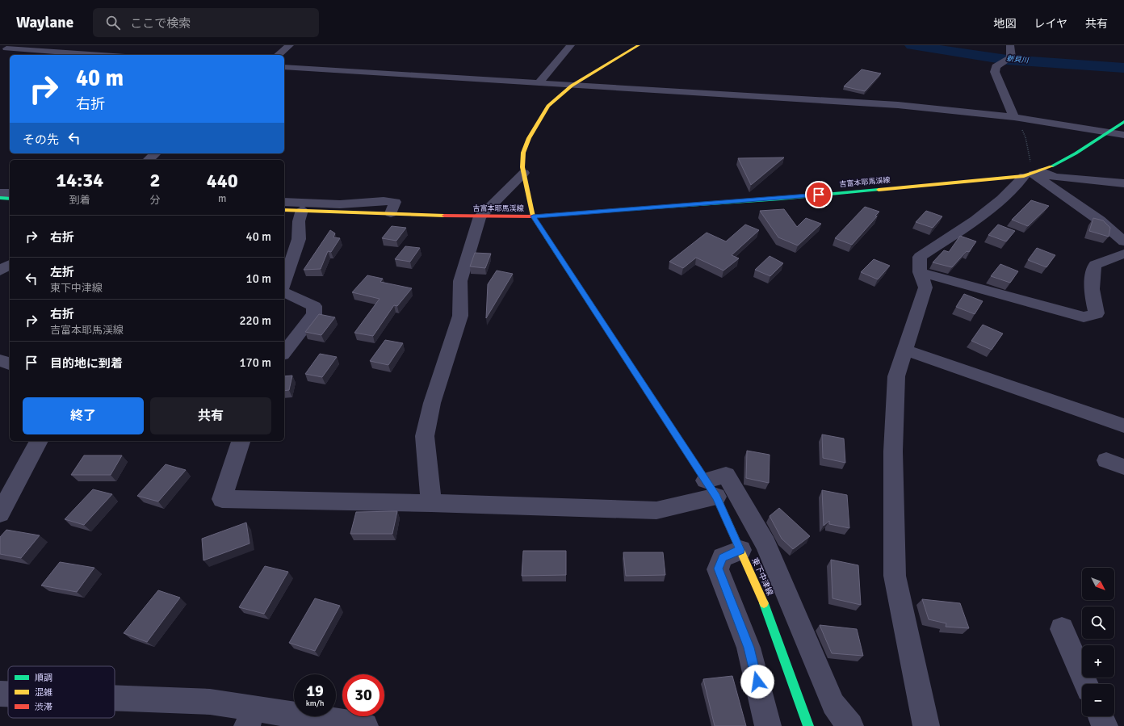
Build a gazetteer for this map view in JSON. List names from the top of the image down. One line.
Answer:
{"streets":{"main road":["吉富本耶馬渓線","東下中津線"]},"crossings":[["吉富本耶馬渓線","東下中津線"]],"water":["新貝川"],"legend":["順調","混雑","渋滞"],"north":"bottom right","page":{"header":"Waylane","search":"ここで検索","nav":["地図","レイヤ","共有"],"turn":["40 m","右折"],"then":"その先","eta":["14:34","到着","2","分","440","m"],"list":[{"name":"右折","value":"40 m"},{"name":"左折","note":"東下中津線","value":"10 m"},{"name":"右折","note":"吉富本耶馬渓線","value":"220 m"},{"name":"目的地に到着","value":"170 m"}],"buttons":["終了","共有"],"map_buttons":["+","−"],"speed":"19 km/h","limit":"30"}}
